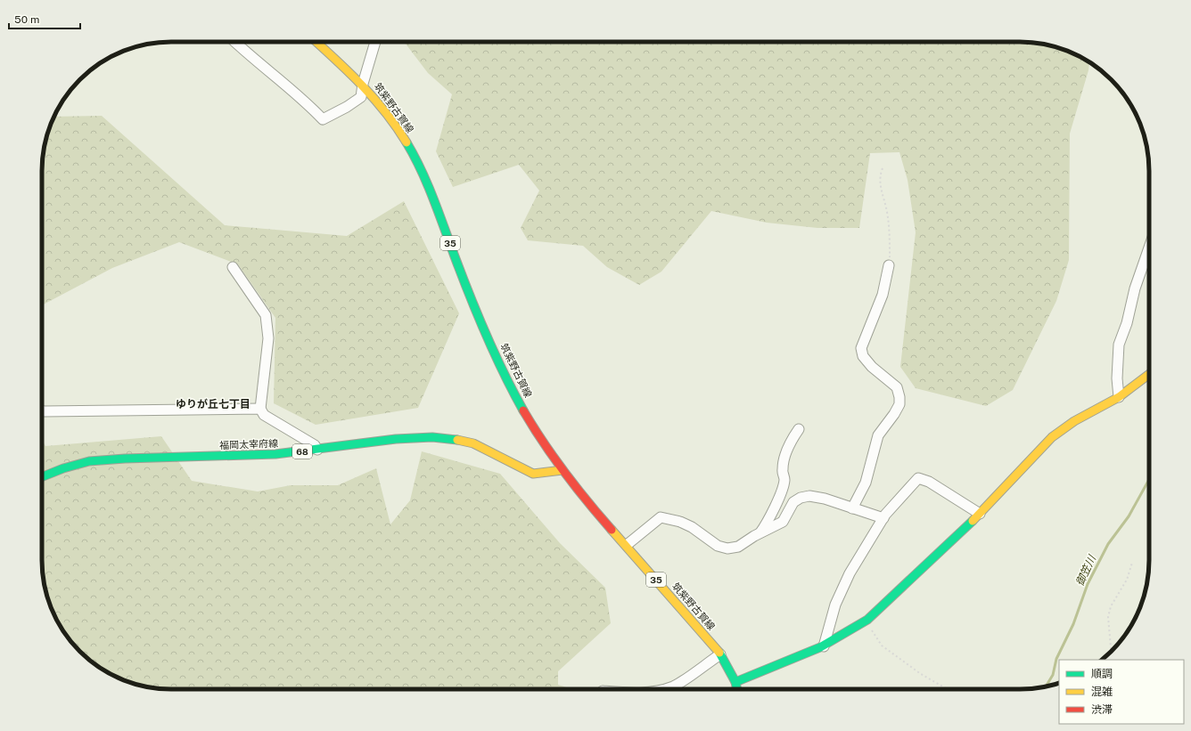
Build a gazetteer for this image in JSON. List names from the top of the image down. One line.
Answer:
{"streets":{"main road":["筑紫野古賀線","35","福岡太宰府線","68"]},"crossings":[["筑紫野古賀線","福岡太宰府線"]],"districts":["ゆりが丘七丁目"],"water":["御笠川"],"legend":["順調","混雑","渋滞"],"scale_bar":"50 m"}
